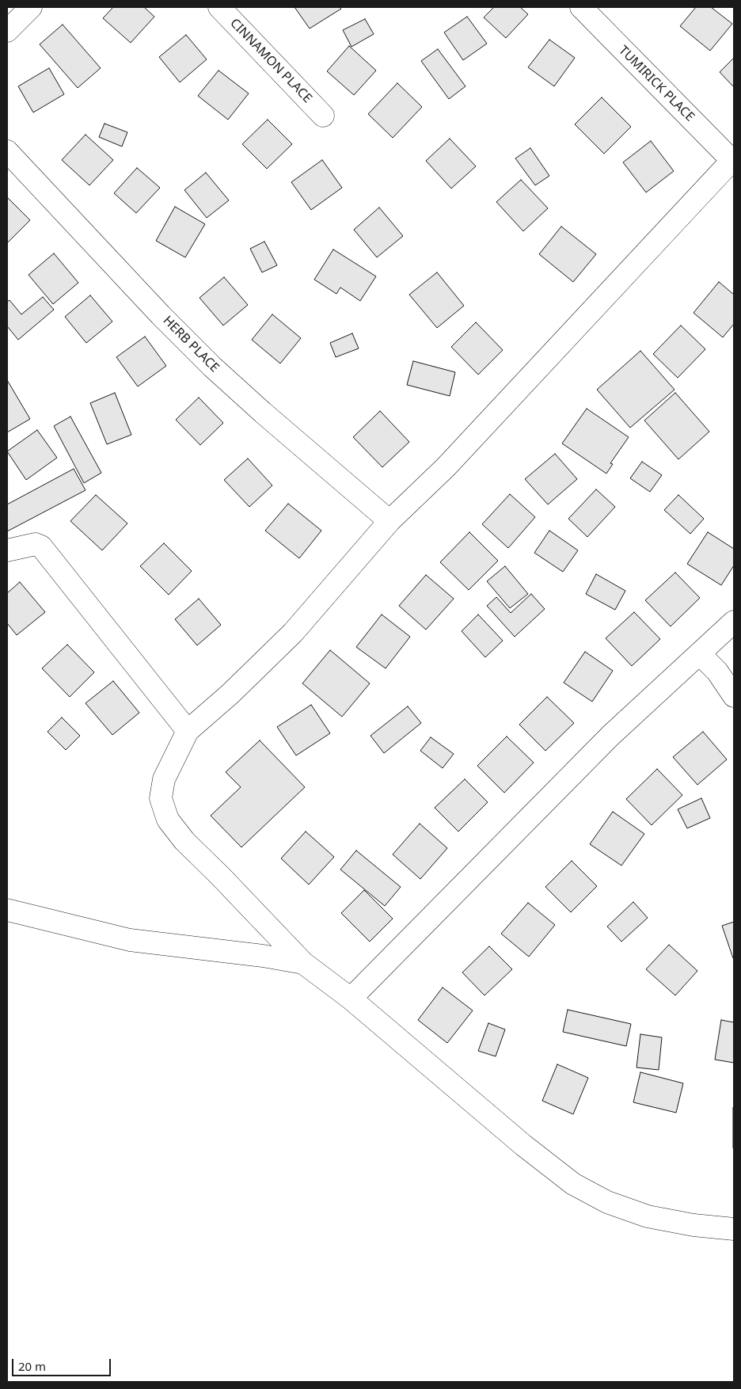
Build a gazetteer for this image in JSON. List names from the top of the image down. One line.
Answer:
{"streets":{"street":["CINNAMON PLACE","TUMIRICK PLACE","HERB PLACE"]},"scale_bar":"20 m"}
